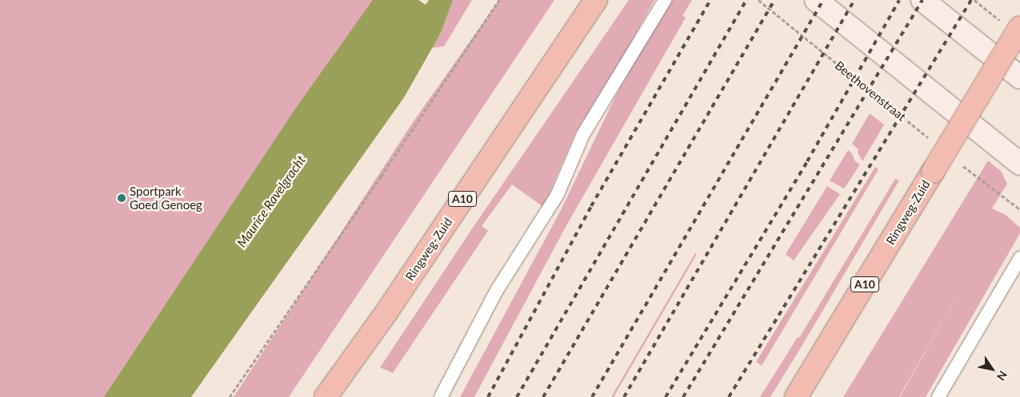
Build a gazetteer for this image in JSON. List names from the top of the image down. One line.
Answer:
{"streets":{"highway":["A10","Ringweg-Zuid"],"path":["Beethovenstraat"]},"water":["Maurice Ravelgracht"],"places":["Sportpark Goed Genoeg"],"north":"bottom right"}
